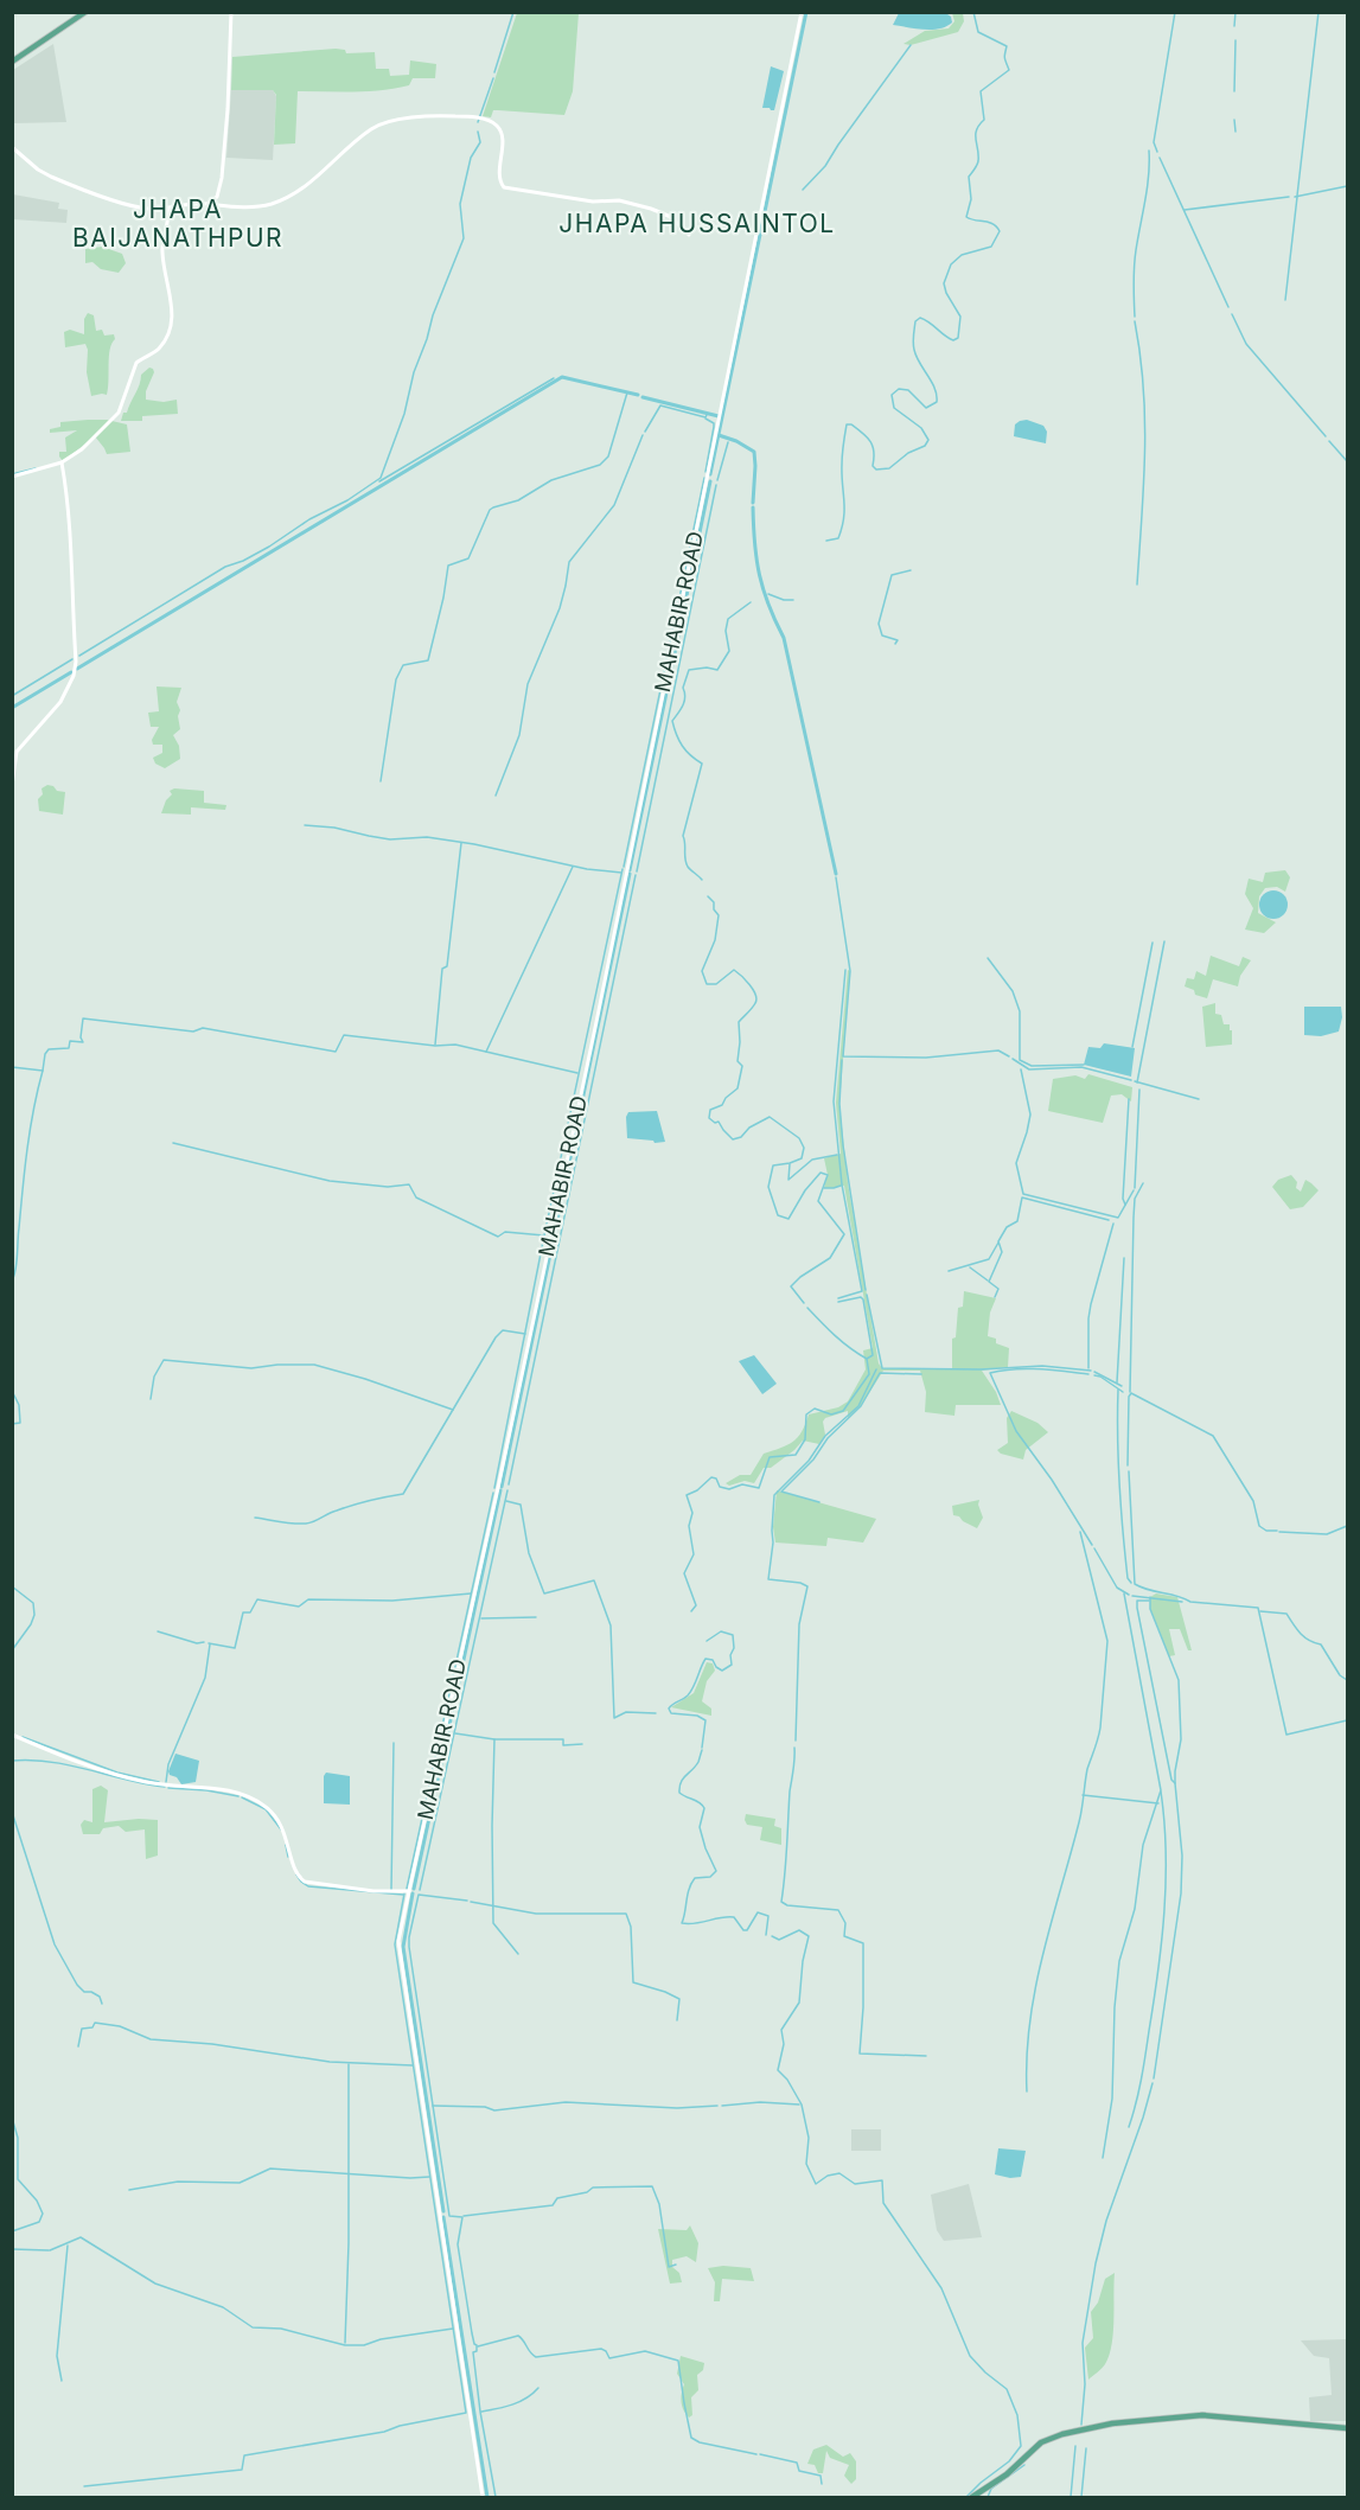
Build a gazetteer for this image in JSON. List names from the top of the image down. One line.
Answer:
{"streets":{"street":["MAHABIR ROAD"]},"districts":["JHAPA BAIJANATHPUR","JHAPA HUSSAINTOL"]}
